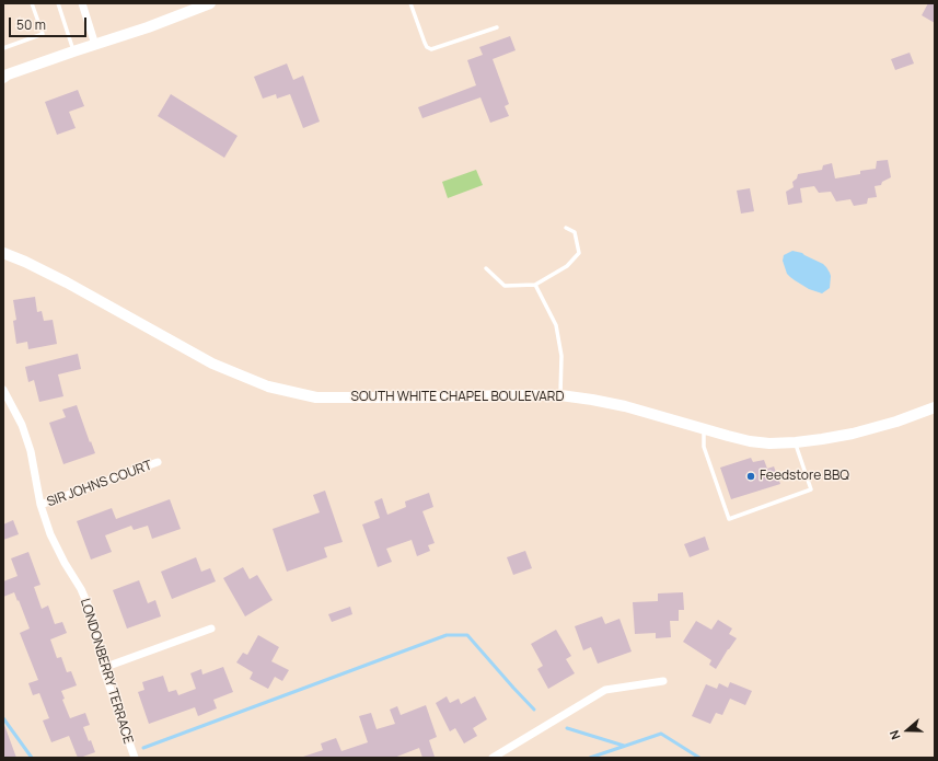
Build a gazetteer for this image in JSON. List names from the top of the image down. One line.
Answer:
{"streets":{"main road":["SOUTH WHITE CHAPEL BOULEVARD"],"street":["SIR JOHNS COURT","LONDONBERRY TERRACE"]},"crossings":[["SIR JOHNS COURT","LONDONBERRY TERRACE"]],"places":["Feedstore BBQ"],"scale_bar":"50 m","north":"left"}
